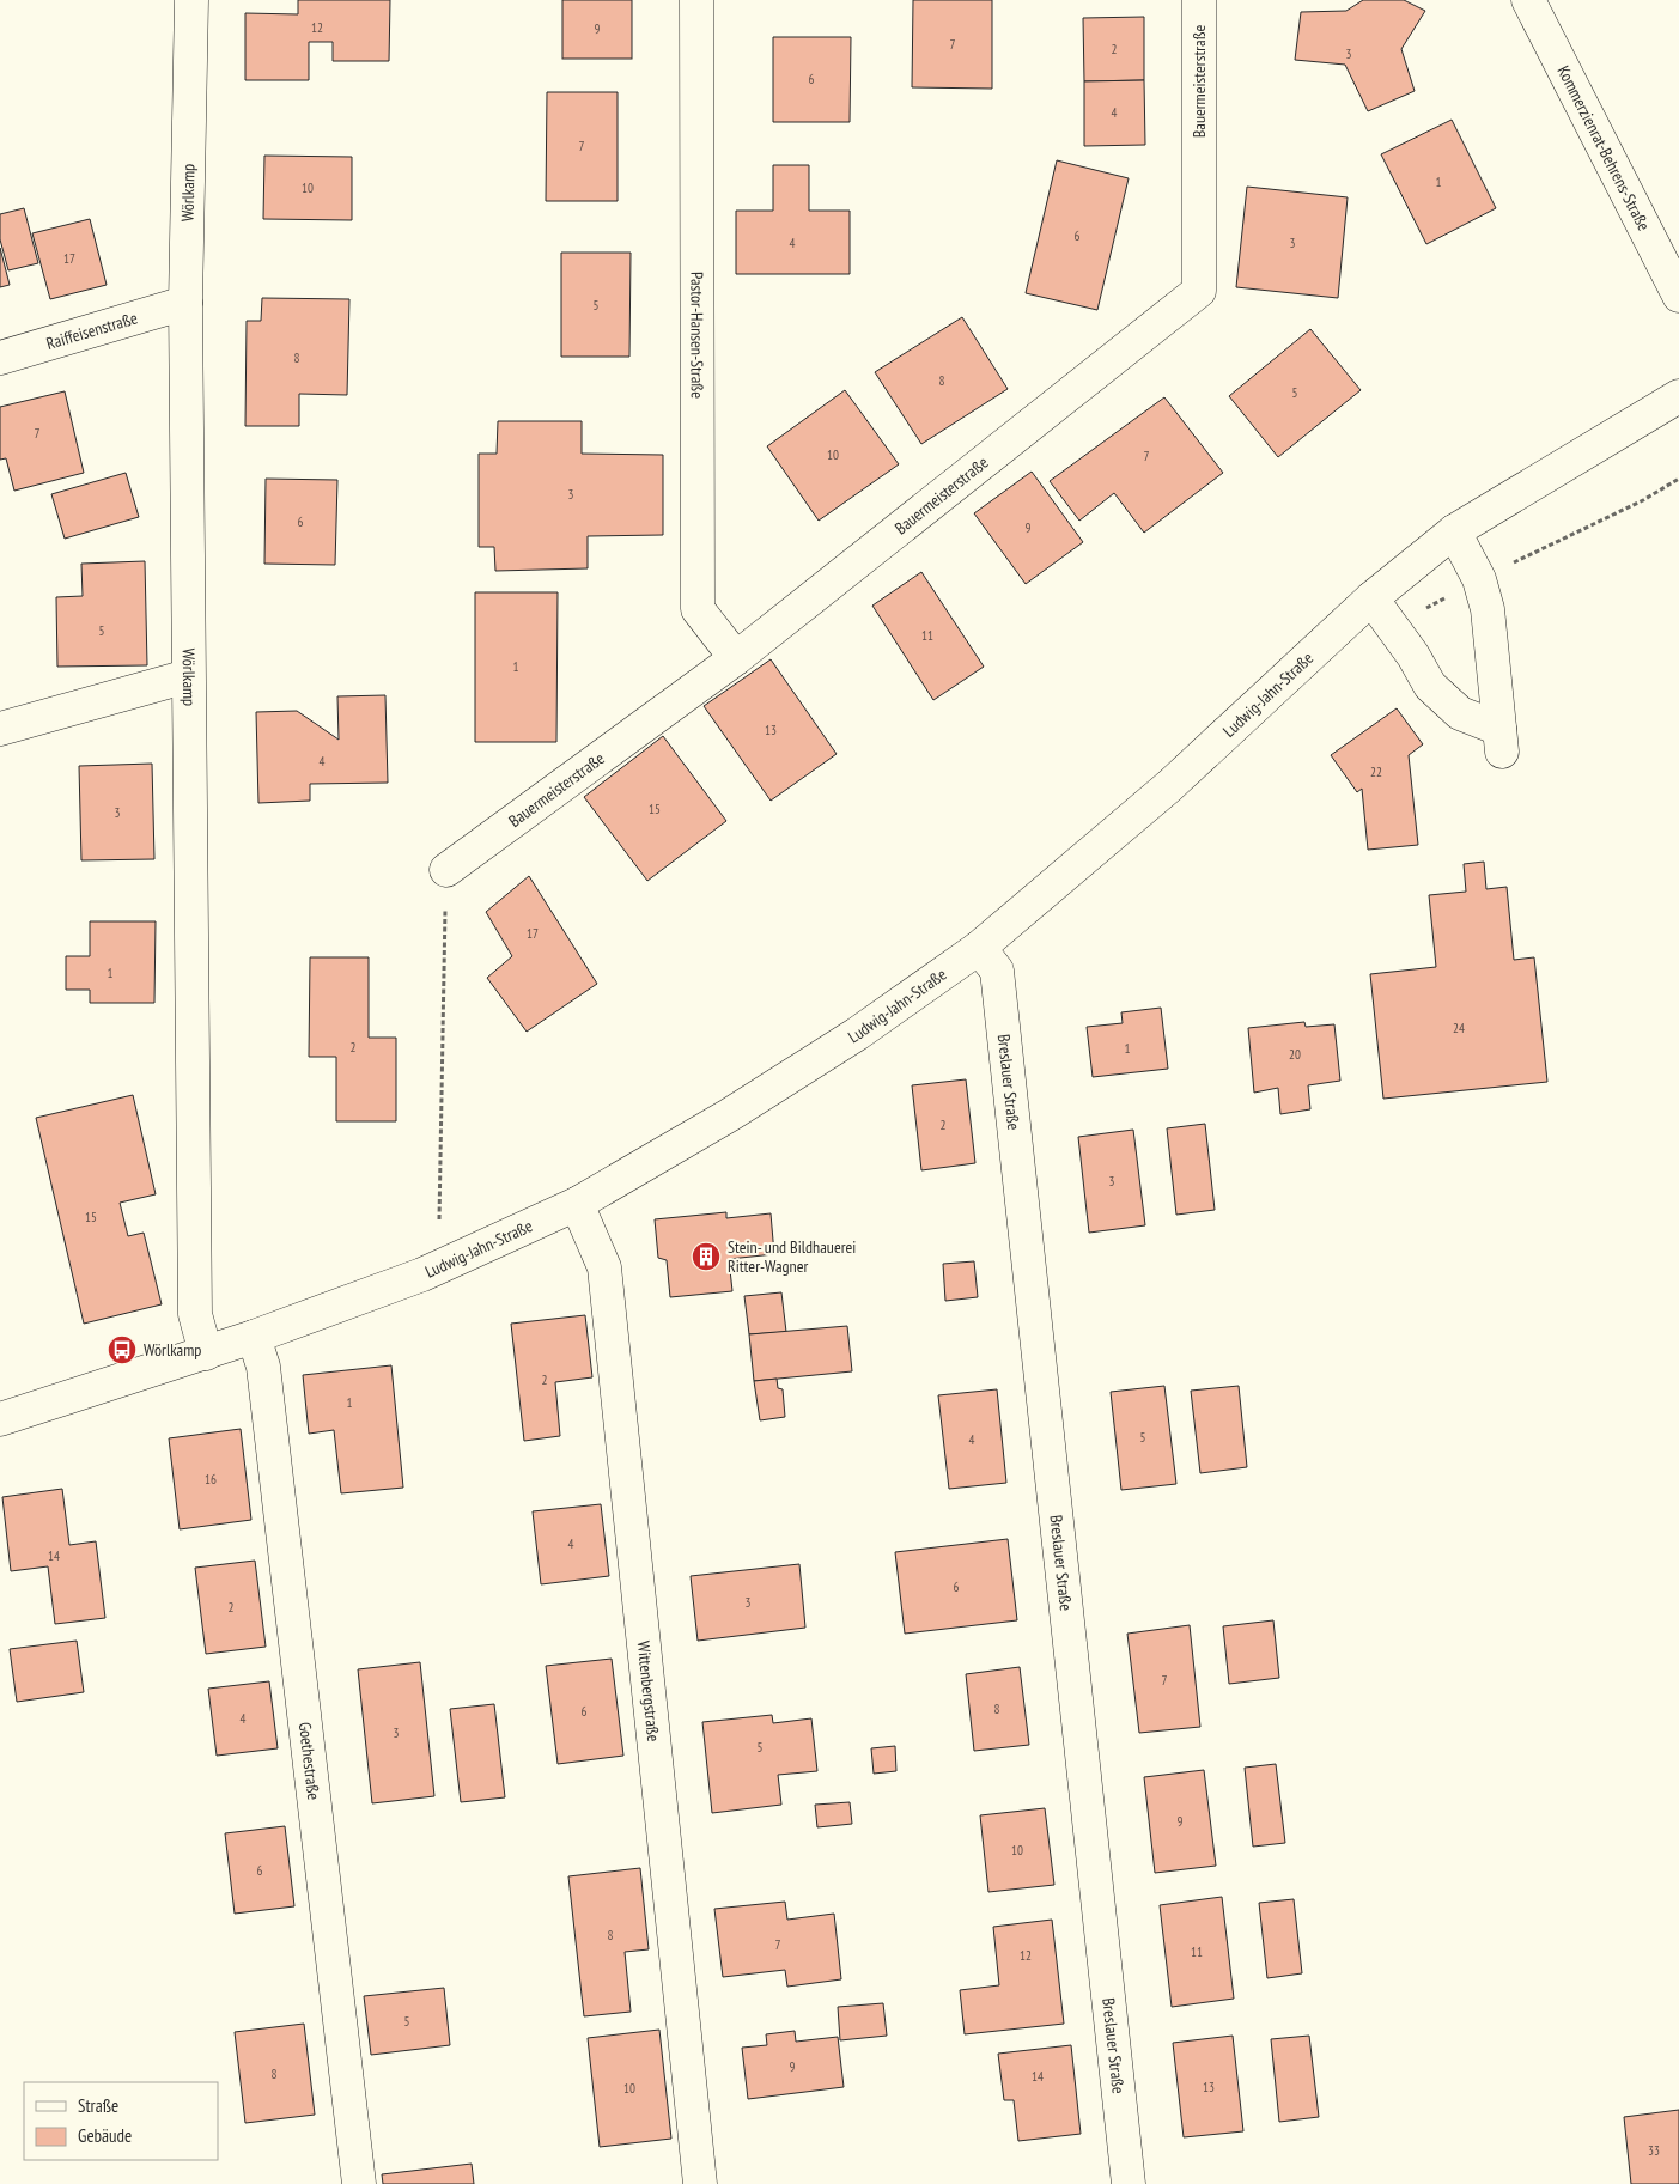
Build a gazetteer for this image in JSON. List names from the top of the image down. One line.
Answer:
{"streets":{"street":["Bauermeisterstraße","Kommerzienrat-Behrens-Straße","Wörlkamp","Raiffeisenstraße","Pastor-Hansen-Straße","Ludwig-Jahn-Straße","Breslauer Straße","Wittenbergstraße","Goethestraße"]},"crossings":[["Bauermeisterstraße","Pastor-Hansen-Straße"],["Wörlkamp","Raiffeisenstraße"],["Wörlkamp","Ludwig-Jahn-Straße"],["Ludwig-Jahn-Straße","Breslauer Straße"],["Ludwig-Jahn-Straße","Wittenbergstraße"],["Ludwig-Jahn-Straße","Goethestraße"]],"places":{"building":["Stein- und Bildhauerei Ritter-Wagner"],"bus stop":["Wörlkamp"]},"house_numbers":["12","9","7","2","3","6","4","7","1","10","6","4","3","17","5","8","8","5","7","10","7","3","6","9","5","11","1","13","4","22","15","3","17","1","24","2","1","20","2","3","15","2","1","5","4","16","4","14","6","3","2","7","8","6","4","3","5","9","10","6","8","7","11","12","5","9","8","14","13","10","33"],"legend":["Straße","Gebäude"]}
